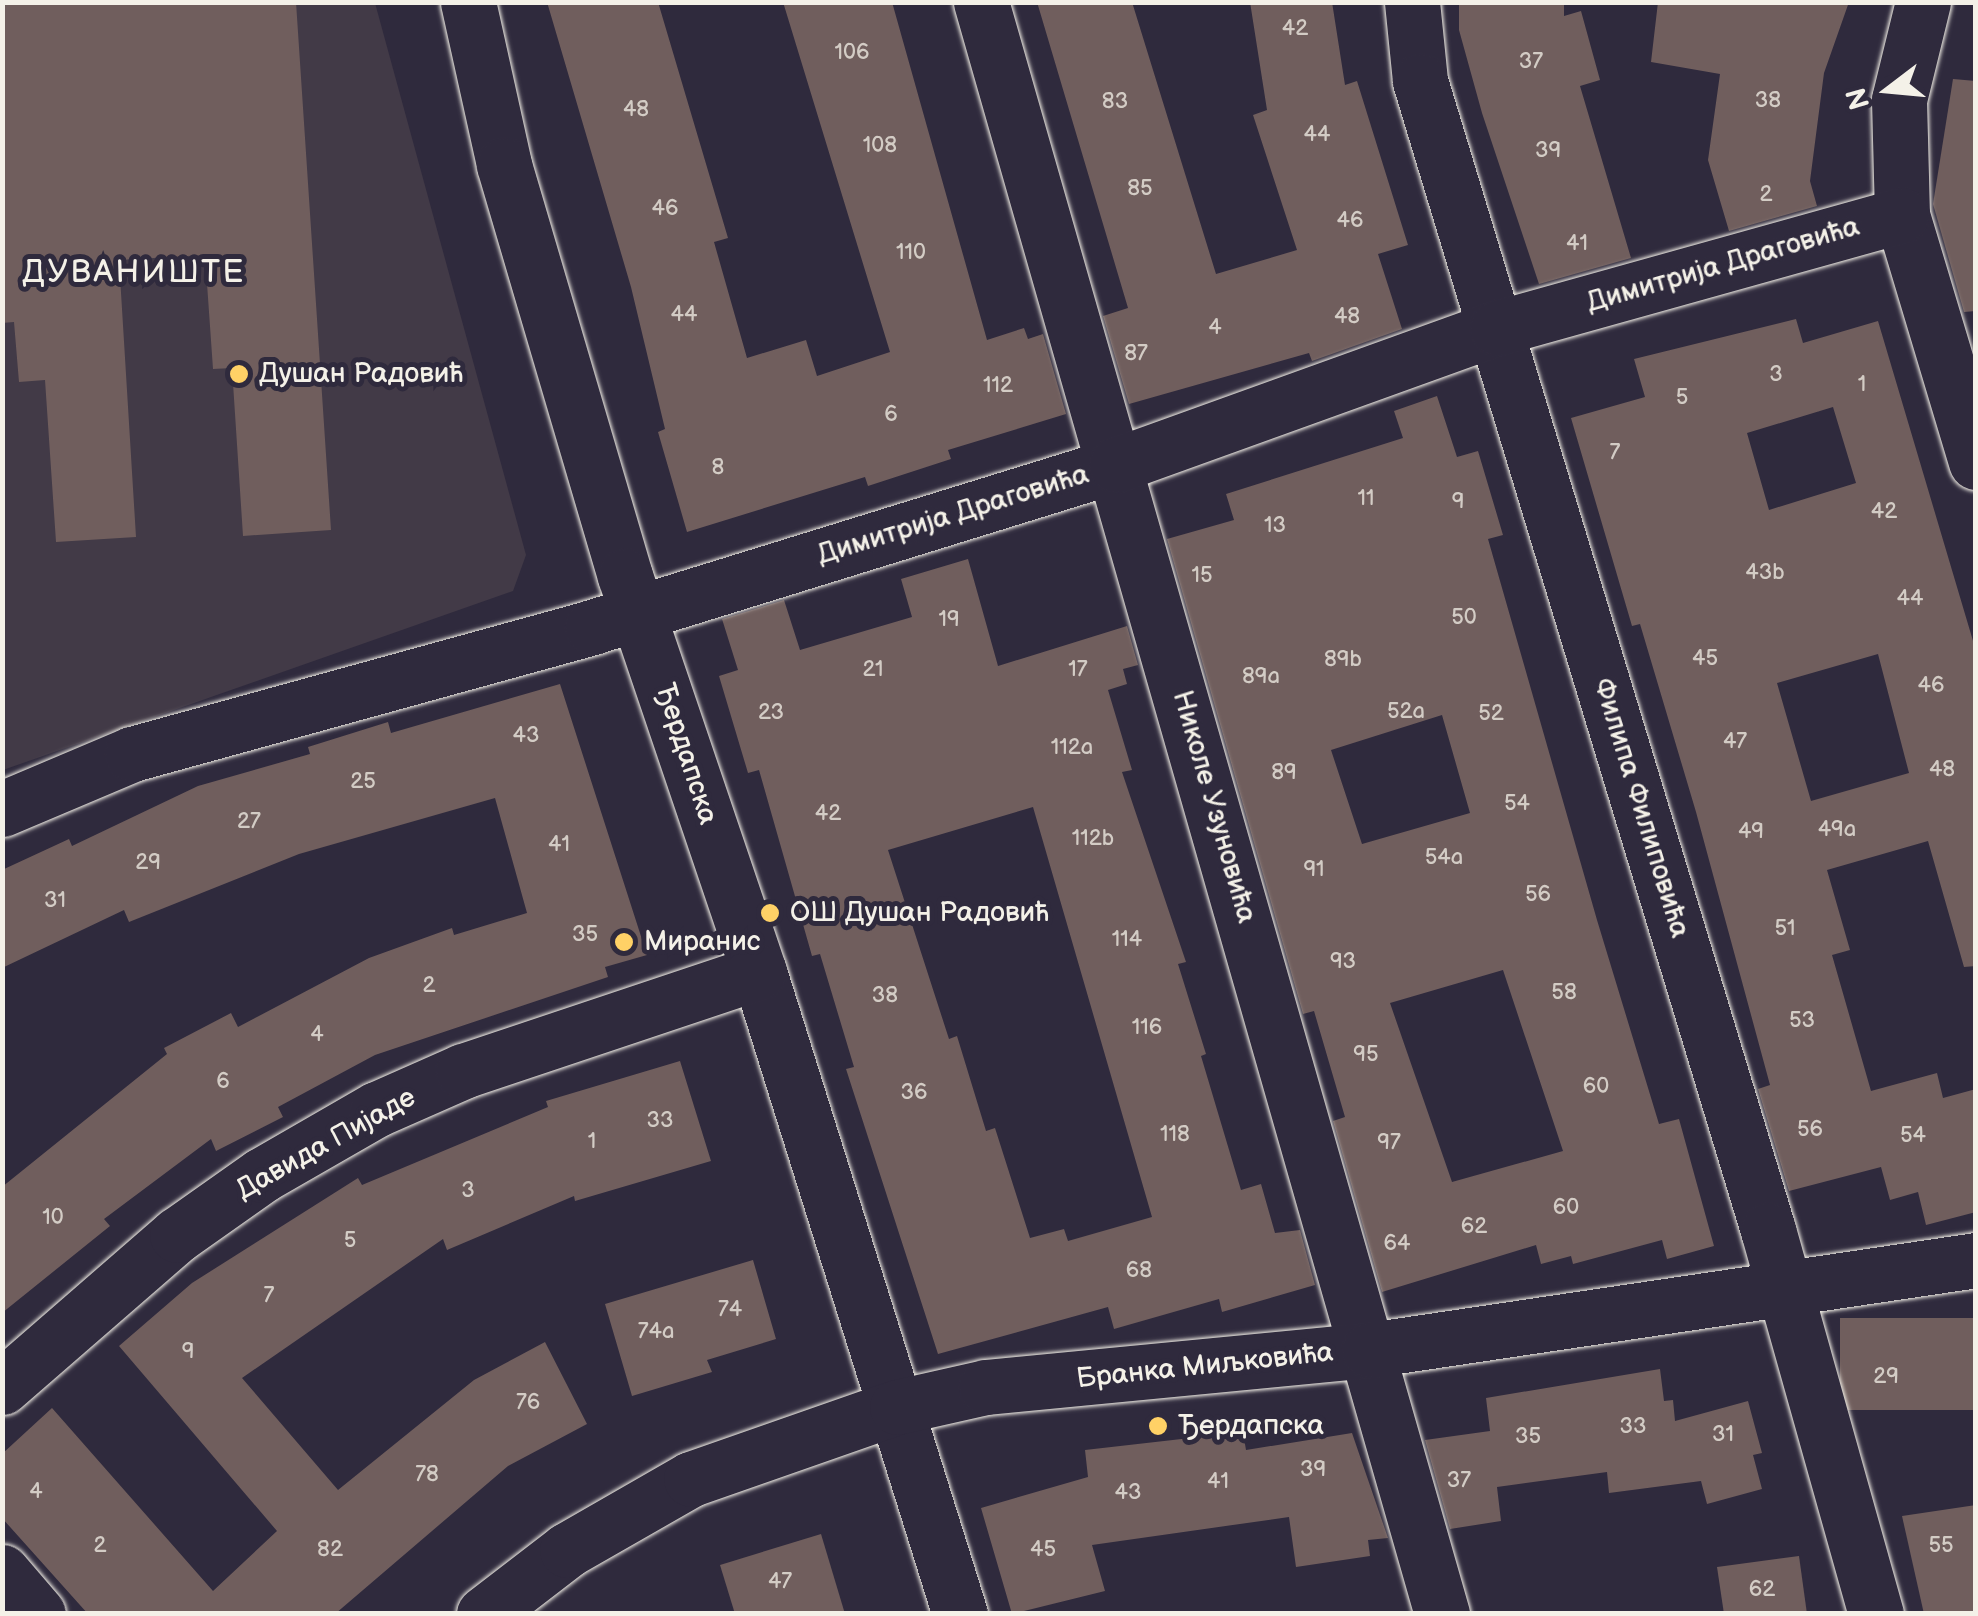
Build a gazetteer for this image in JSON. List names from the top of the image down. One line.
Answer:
{"streets":{"street":["Димитрија Драговића","Ђердапска","Николе Узуновића","Филипа Филиповића","Давида Пијаде","Бранка Миљковића"]},"crossings":[["Димитрија Драговића","Ђердапска"],["Димитрија Драговића","Николе Узуновића"],["Димитрија Драговића","Филипа Филиповића"],["Ђердапска","Давида Пијаде"],["Ђердапска","Бранка Миљковића"],["Николе Узуновића","Бранка Миљковића"],["Филипа Филиповића","Бранка Миљковића"]],"districts":["ДУВАНИШТЕ"],"places":["Душан Радовић","ОШ Душан Радовић","Миранис","Ђердапска"],"house_numbers":["42","106","37","38","83","48","44","108","39","85","2","46","46","41","110","44","48","4","87","3","1","112","5","6","7","8","11","9","42","13","43b","15","44","50","19","45","89b","21","17","89a","46","52a","23","52","43","47","112a","48","89","25","54","42","27","49a","49","112b","41","54a","29","91","56","31","51","35","114","93","2","58","38","53","116","4","95","6","60","36","33","56","118","54","1","97","3","60","10","62","5","64","68","7","74","74a","9","29","76","33","31","35","39","78","37","41","4","43","2","55","82","45","47","62"],"north":"left"}
